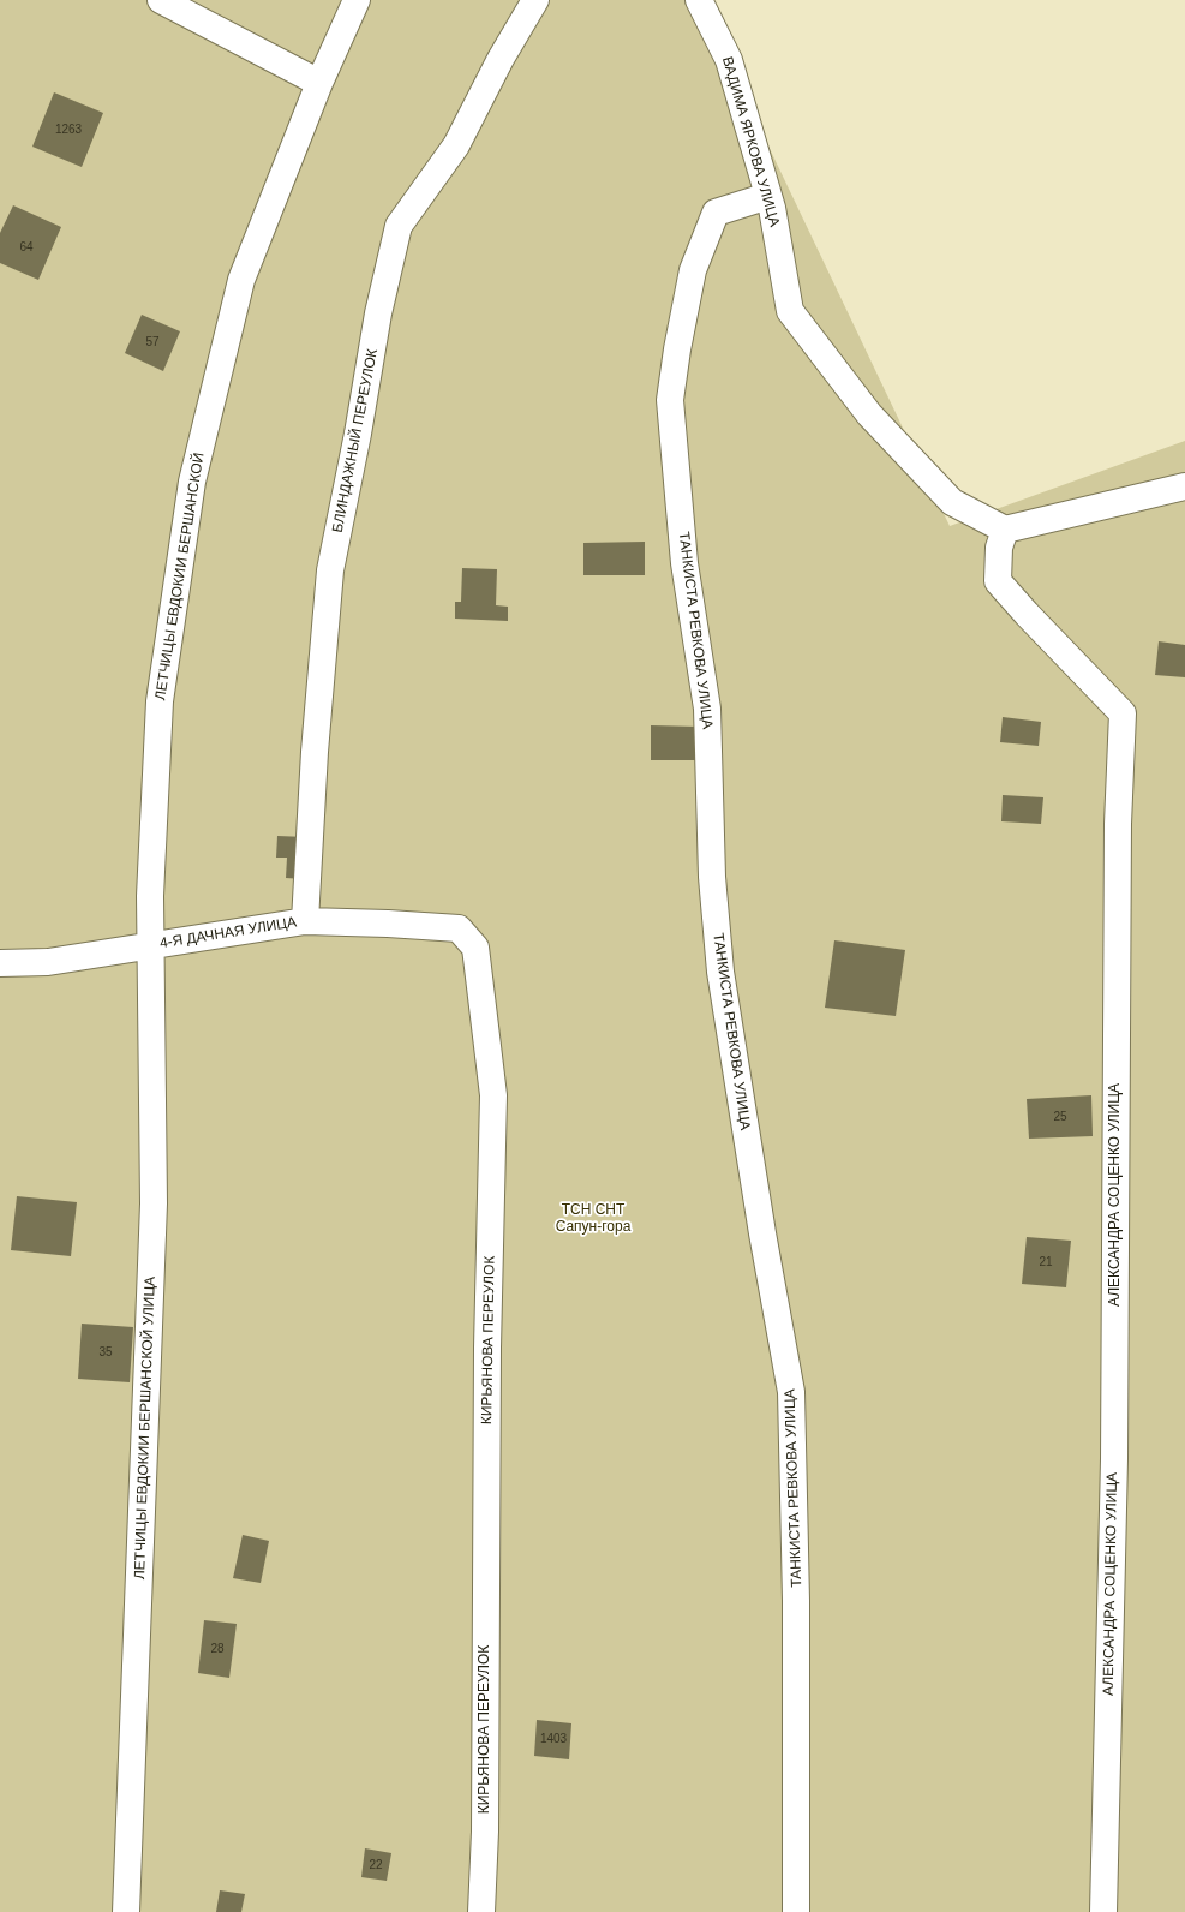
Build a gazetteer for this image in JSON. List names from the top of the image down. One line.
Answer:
{"streets":{"lane":["ВАДИМА ЯРКОВА УЛИЦА","БЛИНДАЖНЫЙ ПЕРЕУЛОК","ЛЕТЧИЦЫ ЕВДОКИИ БЕРШАНСКОЙ","ТАНКИСТА РЕВКОВА УЛИЦА","4-Я ДАЧНАЯ УЛИЦА","АЛЕКСАНДРА СОЦЕНКО УЛИЦА","КИРЬЯНОВА ПЕРЕУЛОК","ЛЕТЧИЦЫ ЕВДОКИИ БЕРШАНСКОЙ УЛИЦА"]},"crossings":[["ВАДИМА ЯРКОВА УЛИЦА","ТАНКИСТА РЕВКОВА УЛИЦА"],["ВАДИМА ЯРКОВА УЛИЦА","АЛЕКСАНДРА СОЦЕНКО УЛИЦА"],["БЛИНДАЖНЫЙ ПЕРЕУЛОК","4-Я ДАЧНАЯ УЛИЦА"],["БЛИНДАЖНЫЙ ПЕРЕУЛОК","КИРЬЯНОВА ПЕРЕУЛОК"],["ЛЕТЧИЦЫ ЕВДОКИИ БЕРШАНСКОЙ","4-Я ДАЧНАЯ УЛИЦА"],["ЛЕТЧИЦЫ ЕВДОКИИ БЕРШАНСКОЙ","ЛЕТЧИЦЫ ЕВДОКИИ БЕРШАНСКОЙ УЛИЦА"],["4-Я ДАЧНАЯ УЛИЦА","КИРЬЯНОВА ПЕРЕУЛОК"],["4-Я ДАЧНАЯ УЛИЦА","ЛЕТЧИЦЫ ЕВДОКИИ БЕРШАНСКОЙ УЛИЦА"]],"parks":["ТСН СНТ Сапун-гора"],"house_numbers":["1263","64","57","25","21","35","28","1403","22"]}
